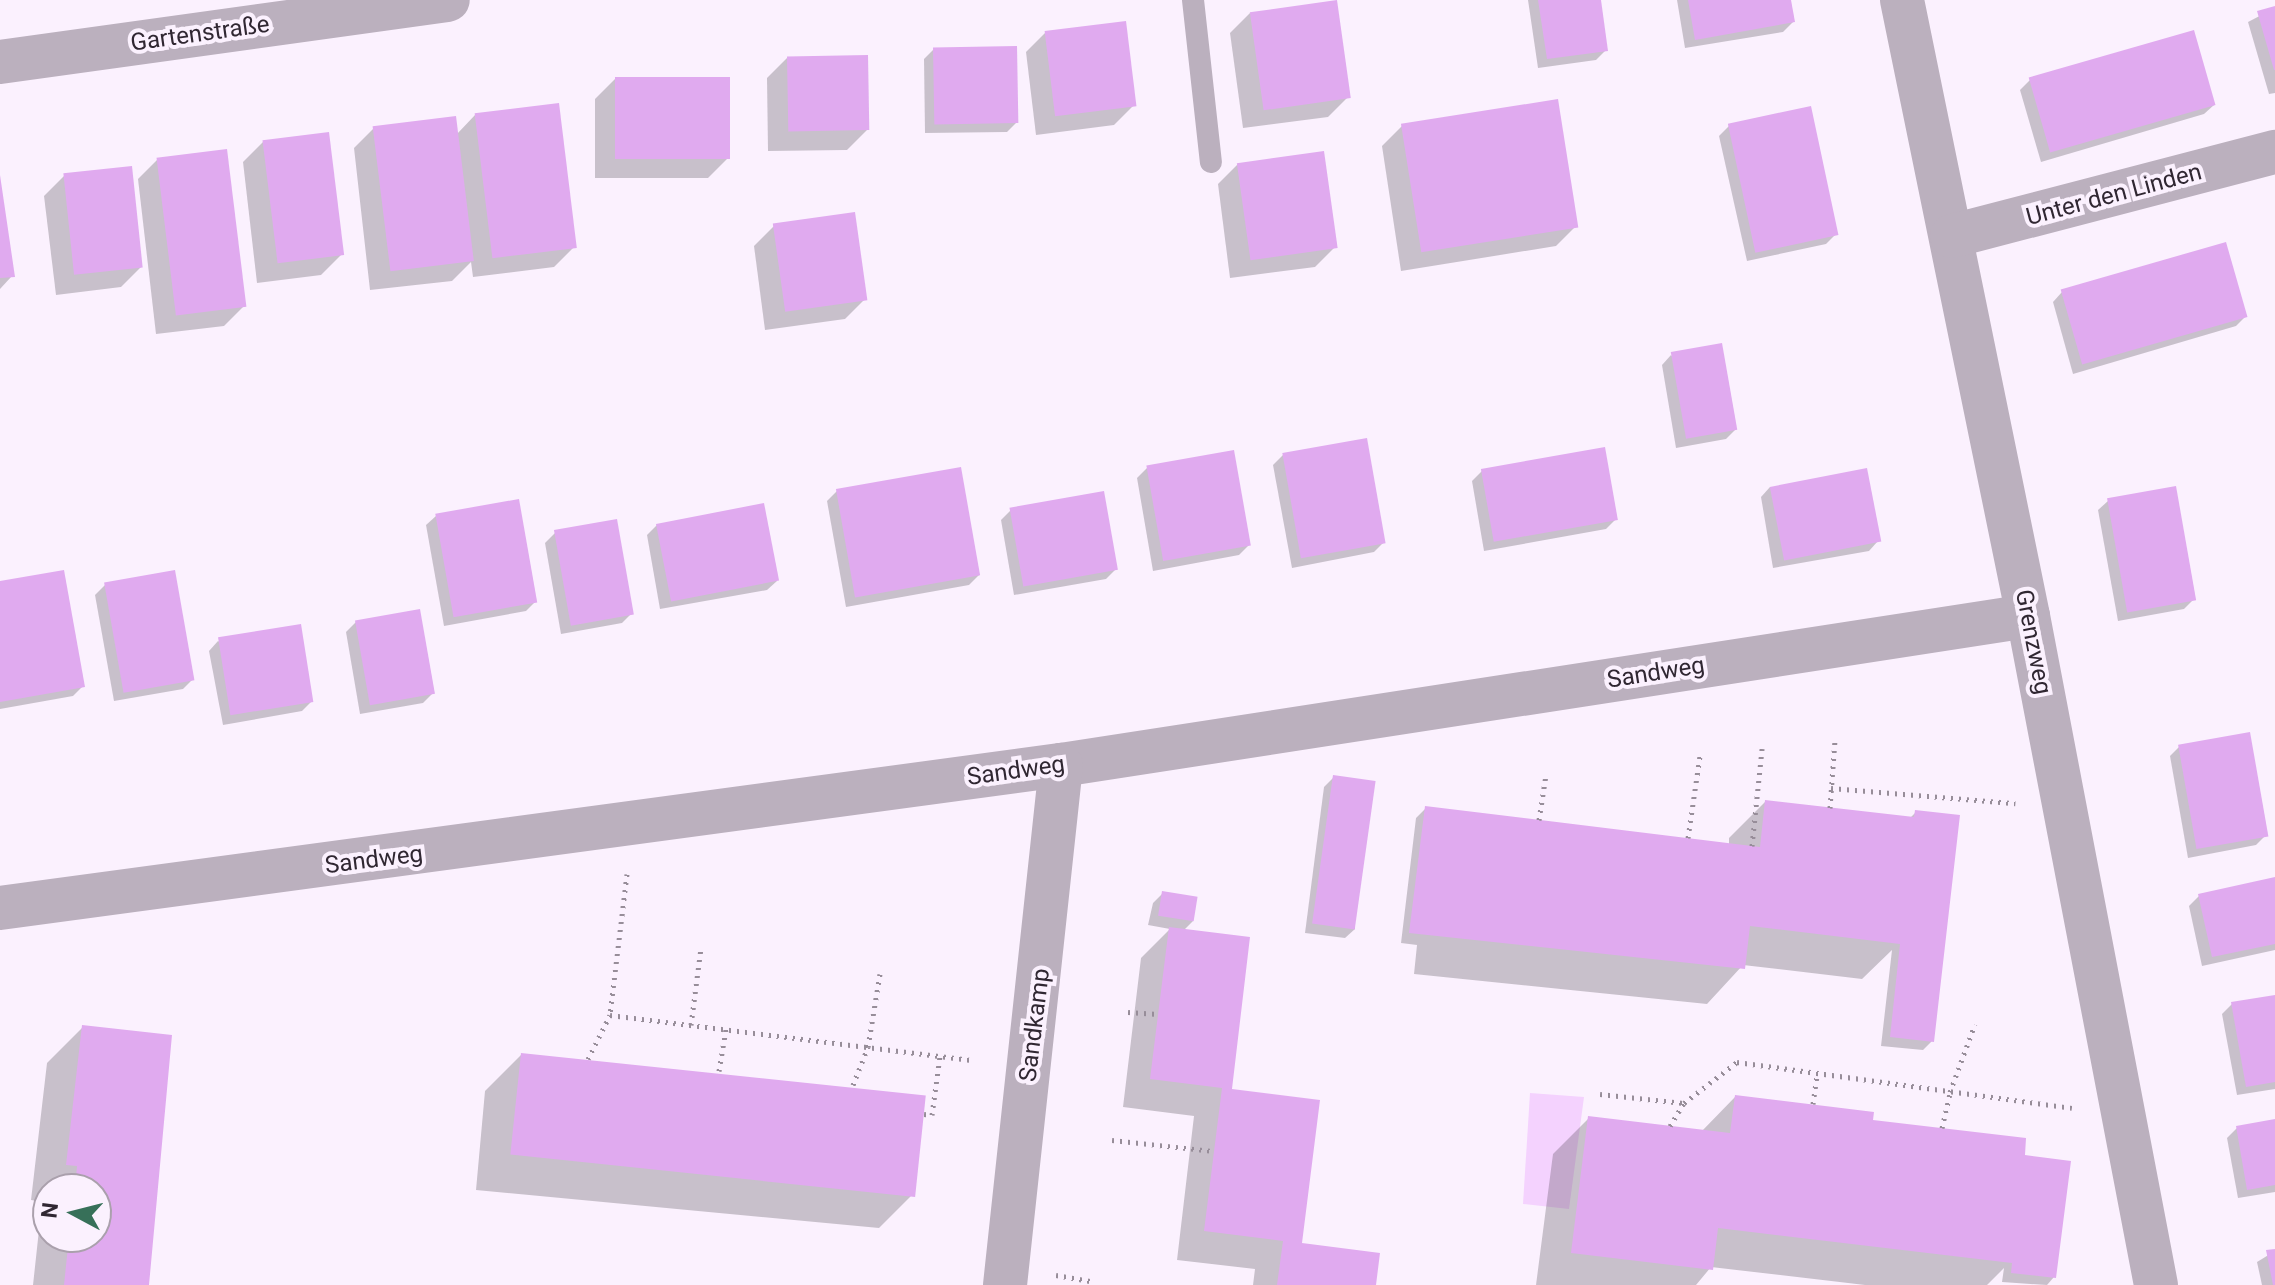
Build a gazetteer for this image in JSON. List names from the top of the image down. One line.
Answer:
{"streets":{"street":["Gartenstraße","Unter den Linden","Grenzweg","Sandweg","Sandkamp"]},"crossings":[["Unter den Linden","Grenzweg"],["Grenzweg","Sandweg"],["Sandweg","Sandkamp"]],"north":"left"}
